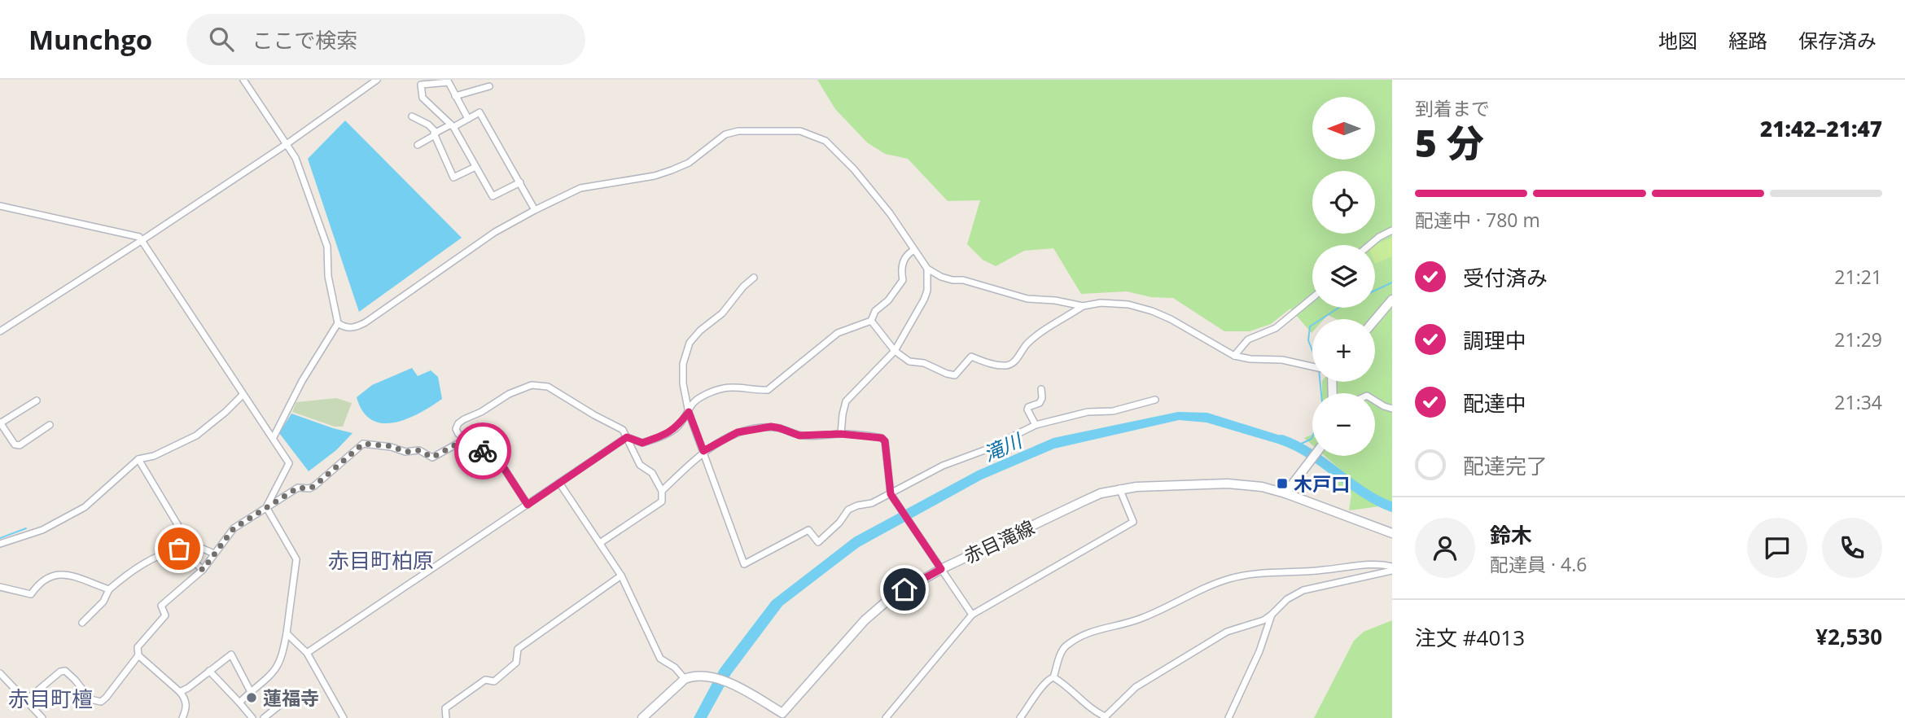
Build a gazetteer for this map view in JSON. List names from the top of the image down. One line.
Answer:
{"streets":{"main road":["赤目滝線"]},"districts":["赤目町柏原","赤目町檀"],"water":["滝川"],"places":{"transit":["木戸口"],"other":["蓮福寺"]},"north":"left","page":{"header":"Munchgo","search":"ここで検索","nav":["地図","経路","保存済み"],"heading":["5 分","到着まで","21:42–21:47"],"panel":["鈴木","配達員 · 4.6","注文 #4013","¥2,530"],"map_buttons":["+","−"],"bar":"配達中 · 780 m","list":[["受付済み","21:21"],["調理中","21:29"],["配達中","21:34"],"配達完了"]}}
